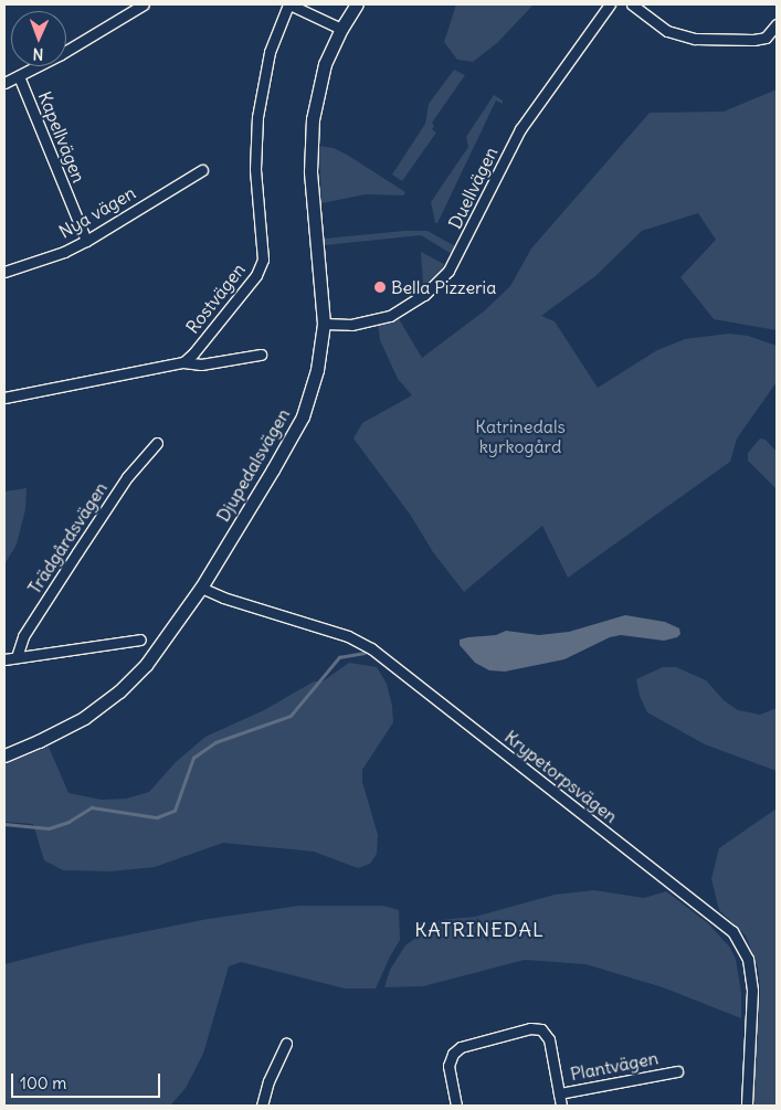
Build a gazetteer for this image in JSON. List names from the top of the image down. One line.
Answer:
{"streets":{"street":["Kapellvägen","Duellvägen","Nya vägen","Rostvägen","Djupedalsvägen","Trädgårdsvägen","Krypetorpsvägen","Plantvägen"]},"crossings":[["Kapellvägen","Nya vägen"],["Duellvägen","Djupedalsvägen"],["Djupedalsvägen","Krypetorpsvägen"]],"districts":["KATRINEDAL"],"parks":["Katrinedals kyrkogård"],"places":["Bella Pizzeria"],"scale_bar":"100 m","north":"bottom"}
